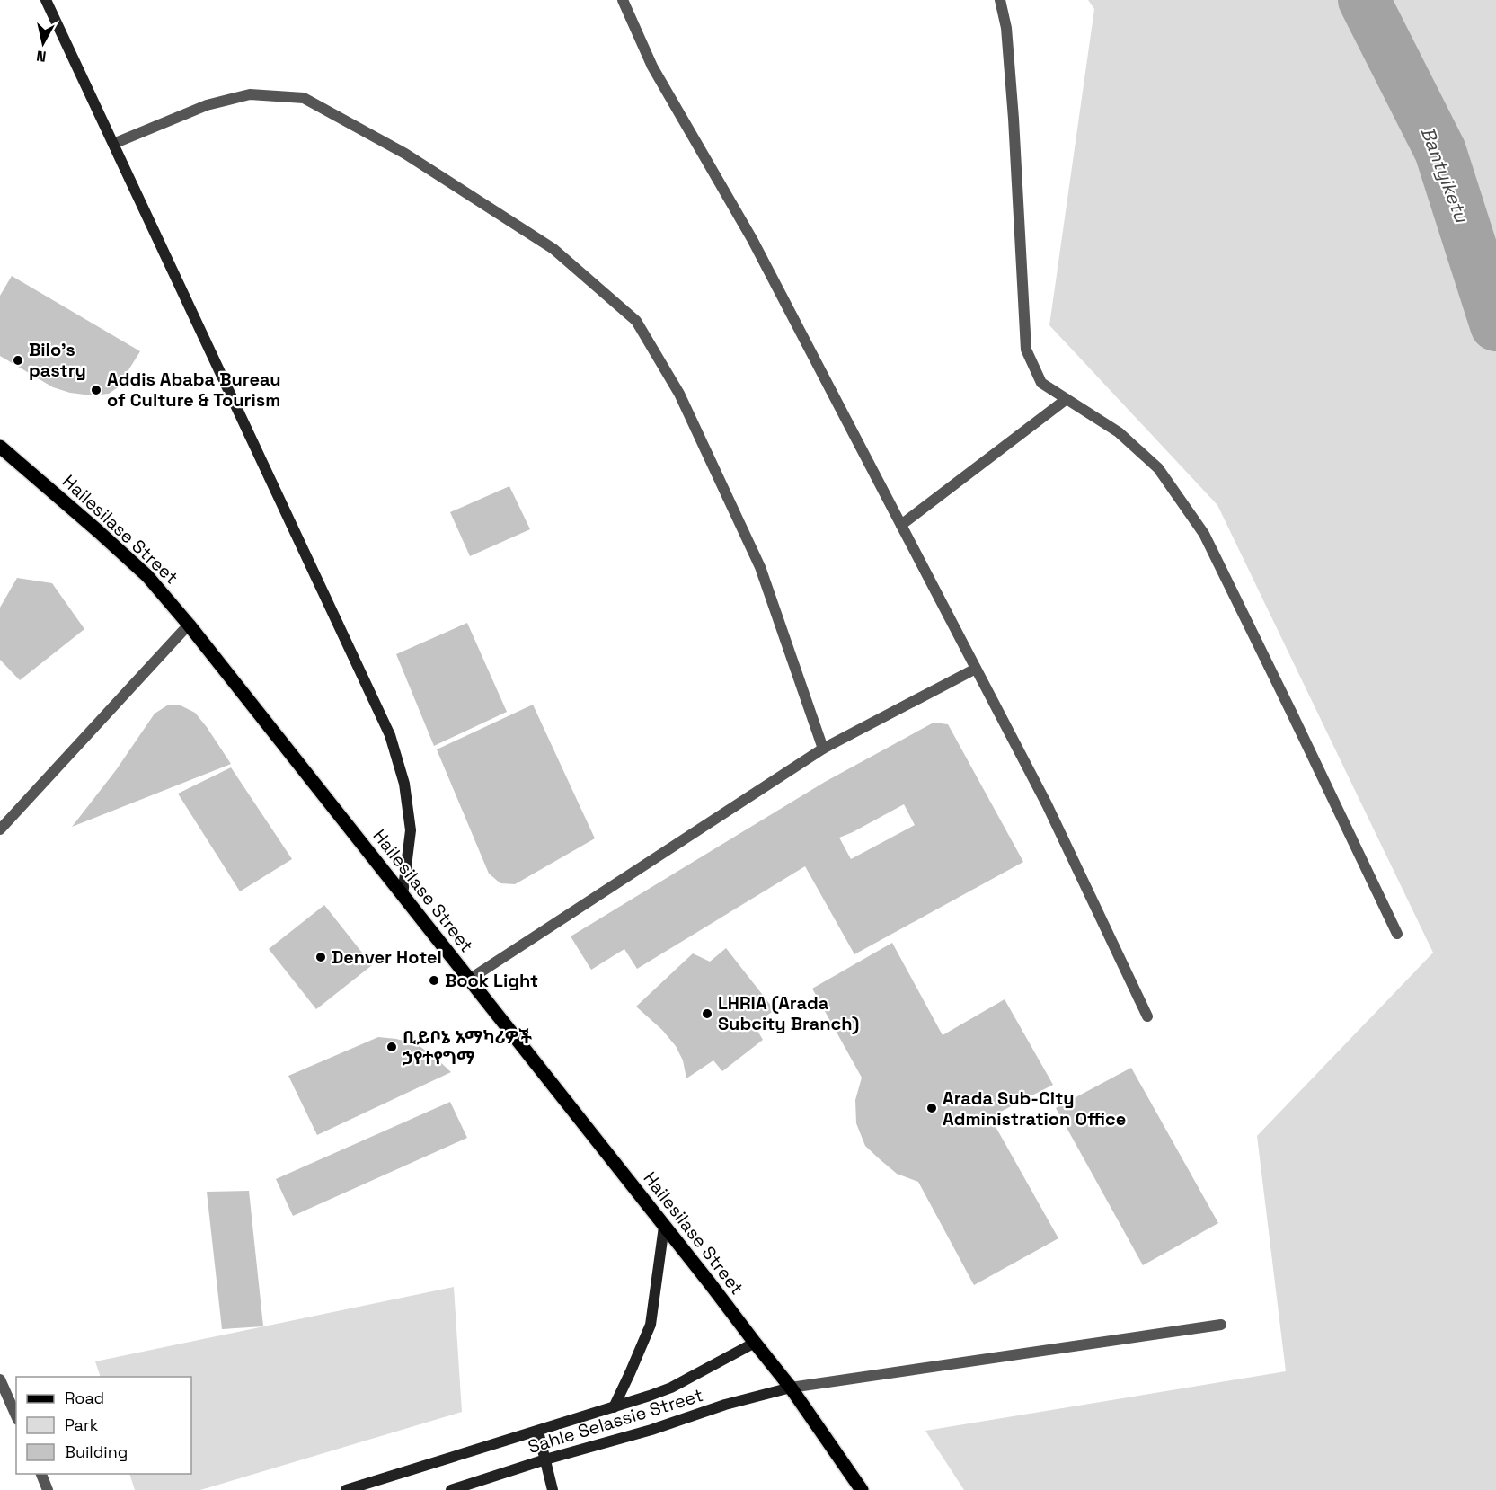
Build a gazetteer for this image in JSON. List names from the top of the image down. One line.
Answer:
{"streets":{"main road":["Hailesilase Street"],"street":["Sahle Selassie Street"]},"crossings":[["Hailesilase Street","Sahle Selassie Street"]],"water":["Bantyiketu"],"places":["Bilo's pastry","Addis Ababa Bureau of Culture & Tourism","Denver Hotel","Book Light","LHRIA (Arada Subcity Branch)","ቢይቦኔ አማካሪዎች ኃየተየግማ","Arada Sub-City Administration Office"],"legend":["Road","Park","Building"],"north":"bottom"}
